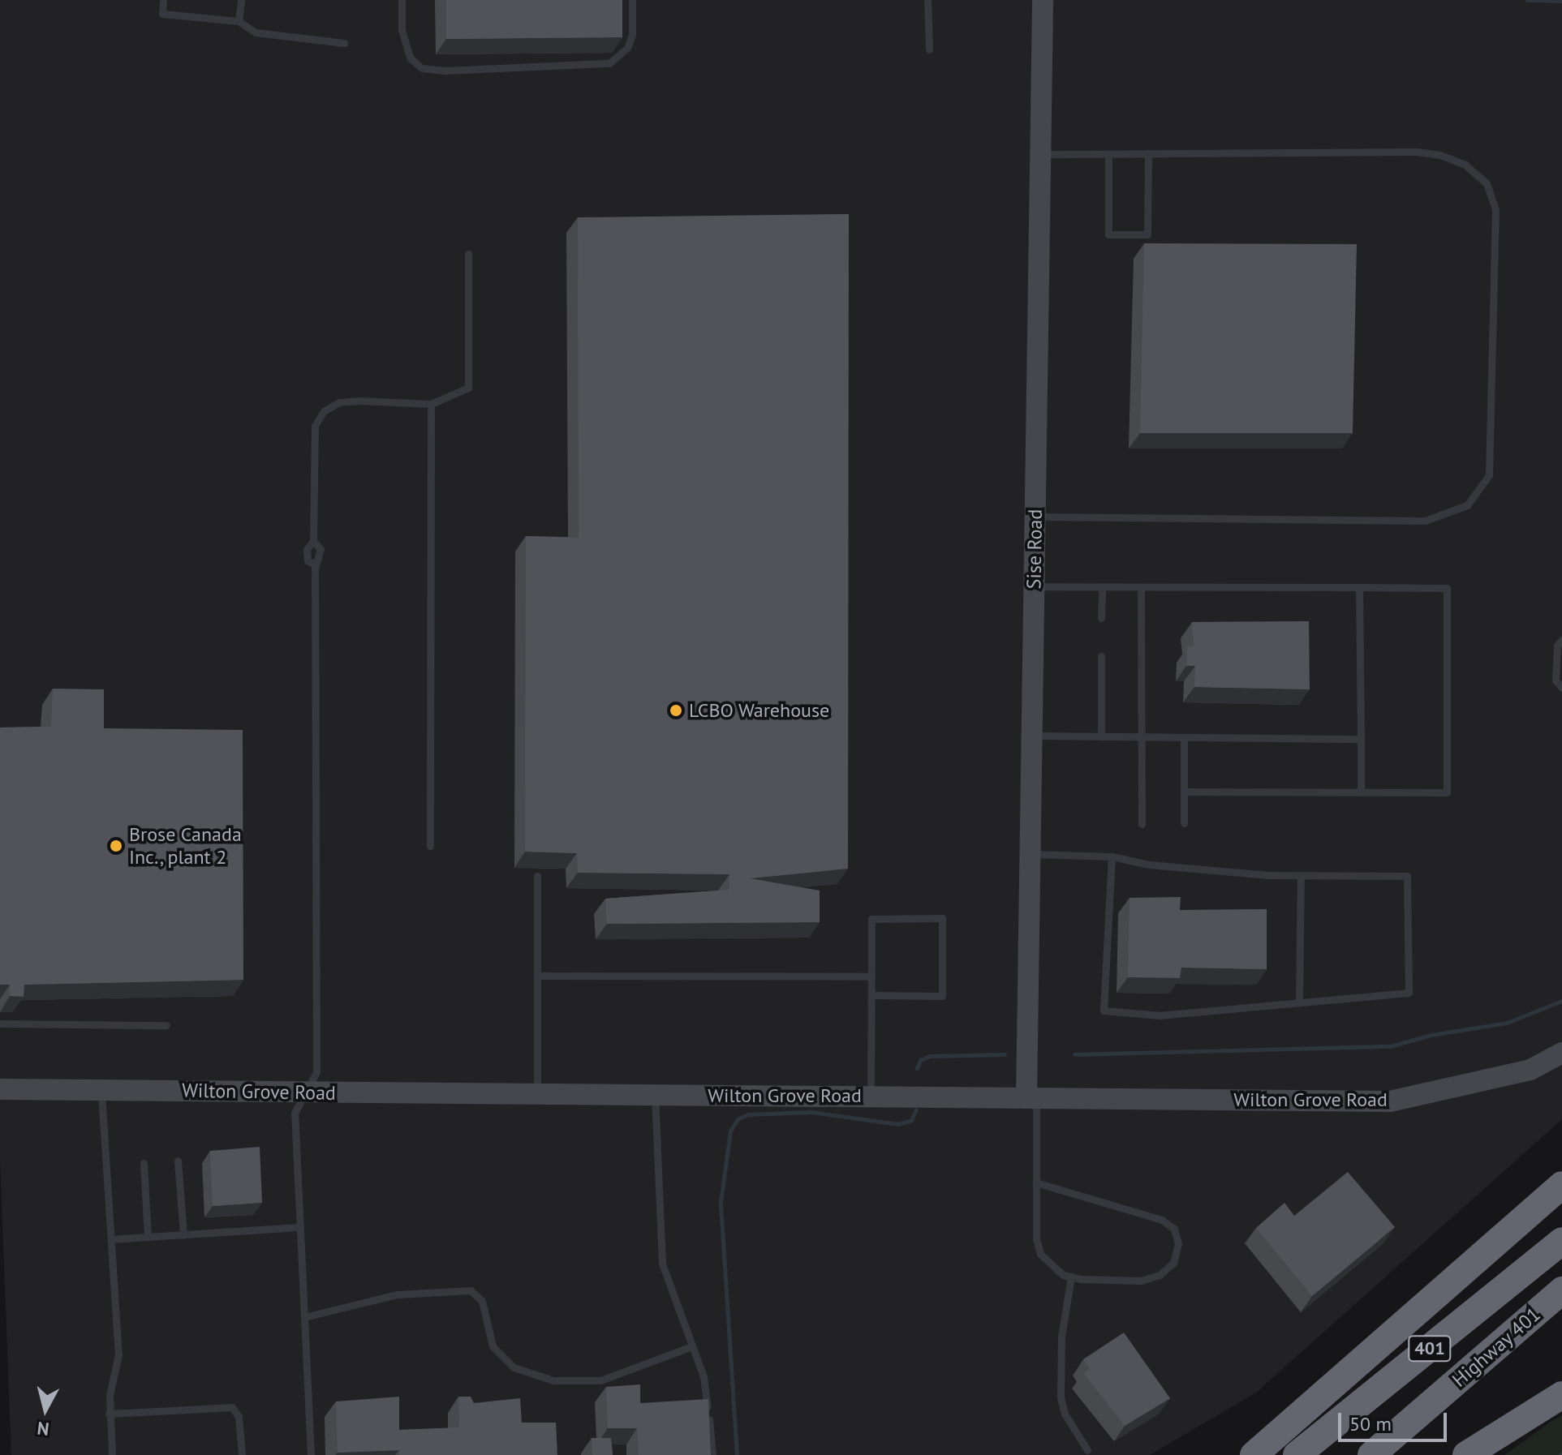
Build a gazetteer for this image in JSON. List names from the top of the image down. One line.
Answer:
{"streets":{"highway":["Highway 401","401"],"main road":["Sise Road","Wilton Grove Road"]},"crossings":[["Sise Road","Wilton Grove Road"]],"places":["LCBO Warehouse","Brose Canada Inc., plant 2"],"scale_bar":"50 m","north":"bottom"}
